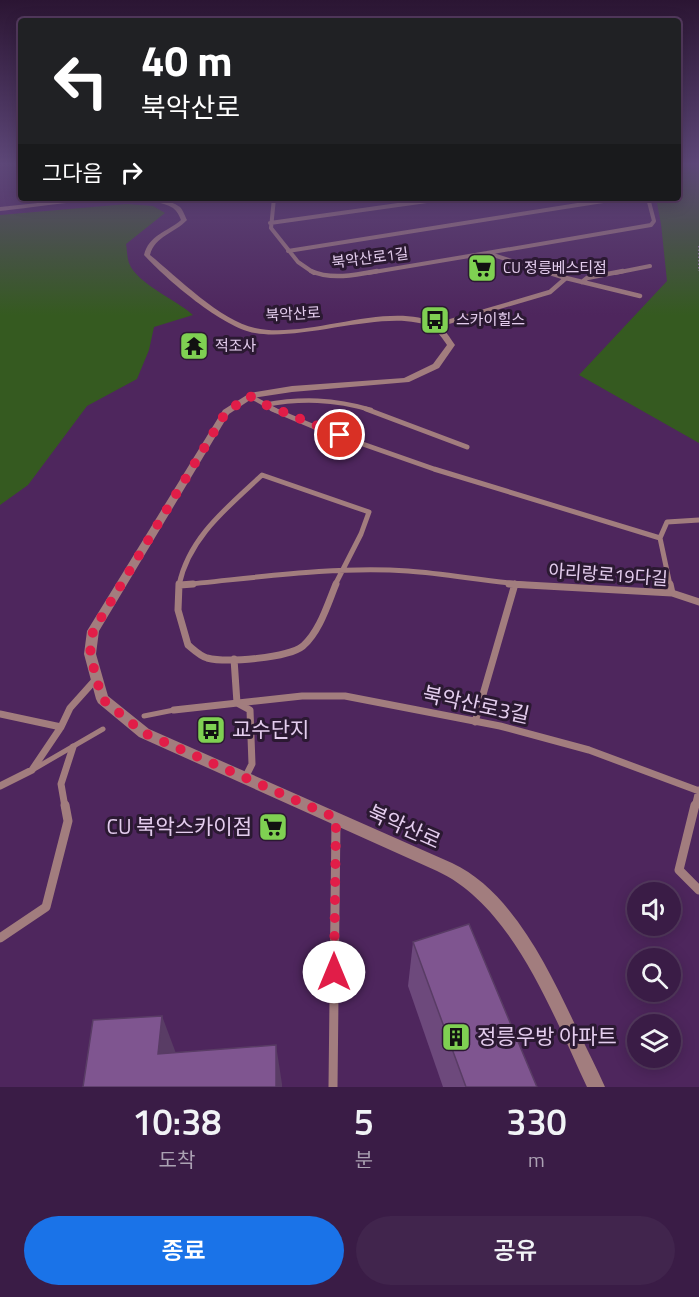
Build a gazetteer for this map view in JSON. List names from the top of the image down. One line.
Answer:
{"streets":{"street":["북악산로1길","북악산로","아리랑로19다길","북악산로3길"]},"places":{"supermarket":["CU 정릉베스티점","CU 북악스카이점"],"bus stop":["스카이힐스","교수단지"],"temple":["적조사"],"building":["정릉우방 아파트"]},"page":{"turn":["40 m","북악산로"],"then":"그다음","eta":["10:38","도착","5","분","330","m"],"buttons":["종료","공유"]}}
